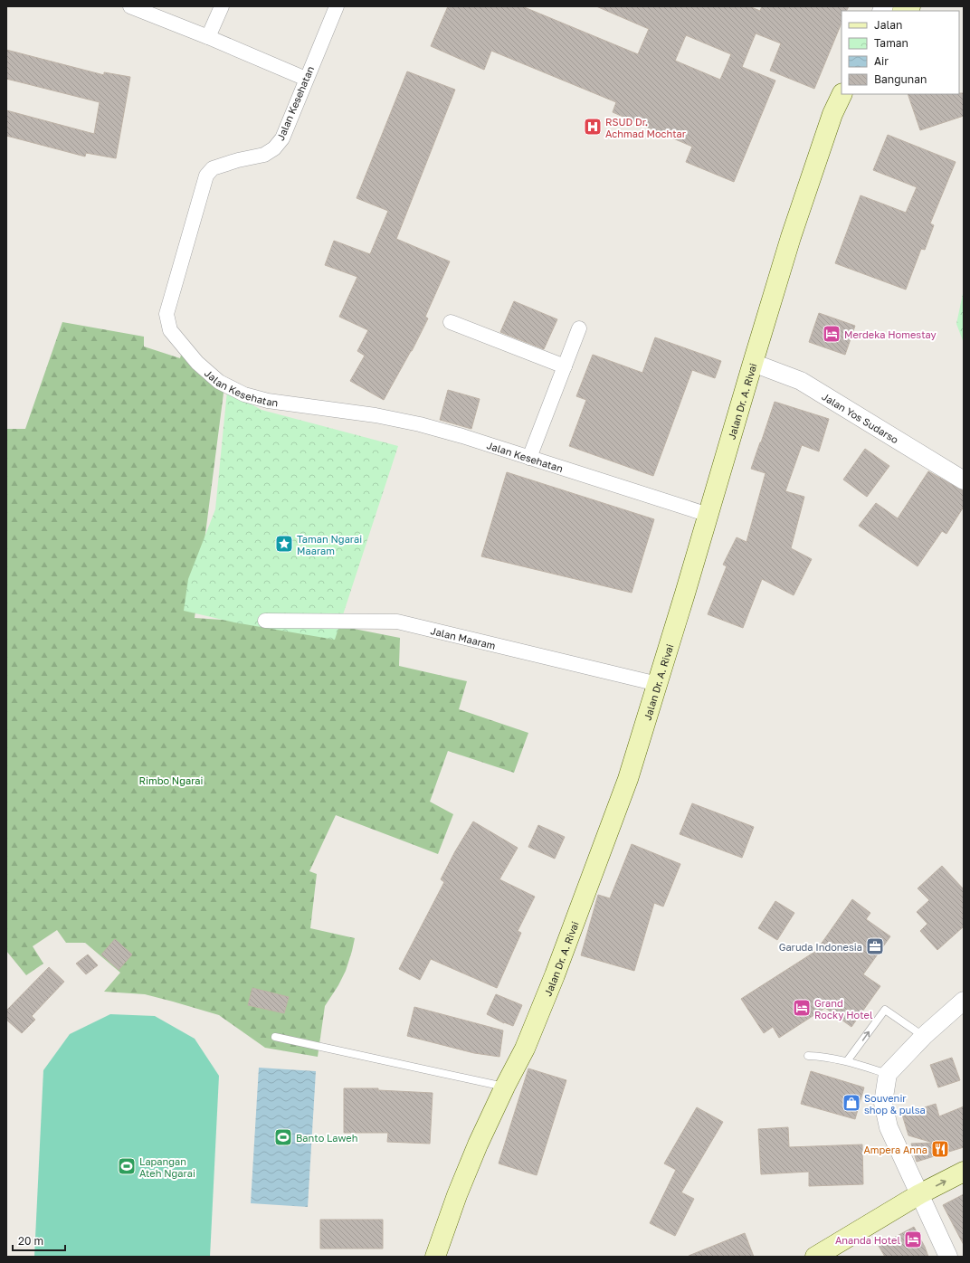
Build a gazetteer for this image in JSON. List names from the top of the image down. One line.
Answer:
{"streets":{"main road":["Jalan Dr. A. Rivai"],"street":["Jalan Kesehatan","Jalan Yos Sudarso","Jalan Maaram"]},"crossings":[["Jalan Kesehatan","Jalan Dr. A. Rivai"],["Jalan Dr. A. Rivai","Jalan Yos Sudarso"],["Jalan Dr. A. Rivai","Jalan Maaram"]],"parks":["Rimbo Ngarai"],"places":{"hospital":["RSUD Dr. Achmad Mochtar"],"hotel":["Merdeka Homestay","Grand Rocky Hotel","Ananda Hotel"],"place":["Taman Ngarai Maaram"],"office":["Garuda Indonesia"],"shop":["Souvenir shop & pulsa"],"sports":["Banto Laweh","Lapangan Ateh Ngarai"],"restaurant":["Ampera Anna"]},"legend":["Jalan","Taman","Air","Bangunan"],"scale_bar":"20 m"}
